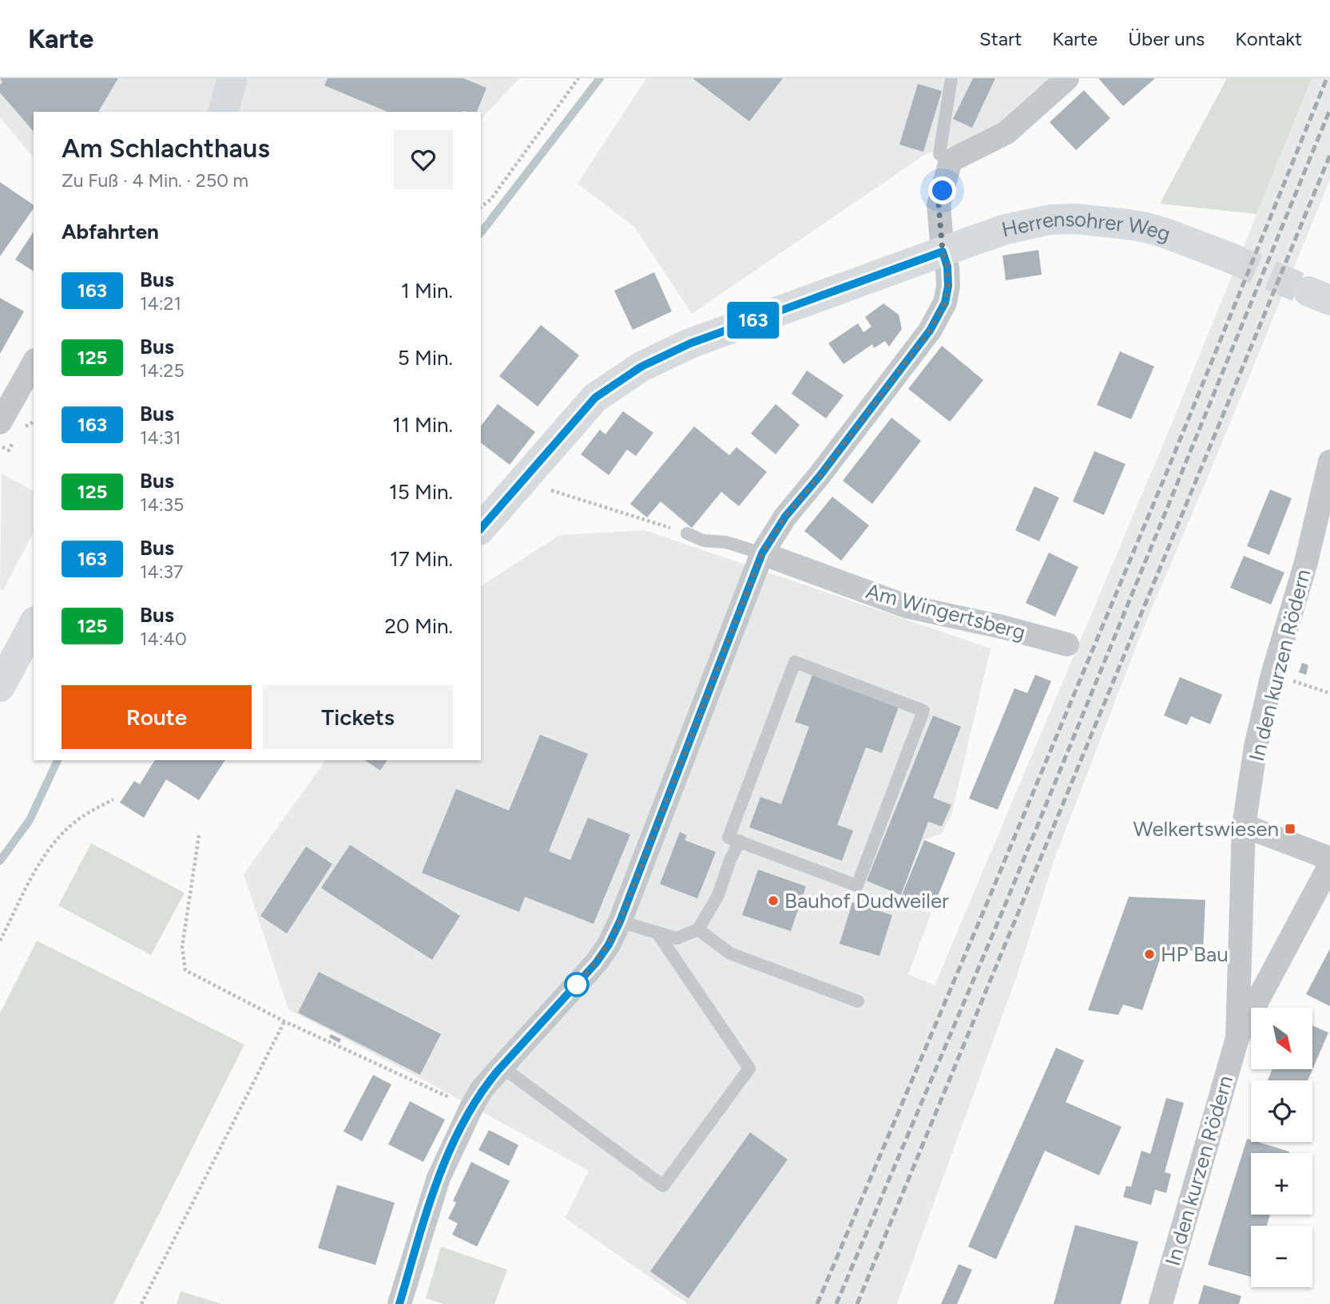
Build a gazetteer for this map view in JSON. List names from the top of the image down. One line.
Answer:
{"streets":{"street":["Herrensohrer Weg","Am Wingertsberg","In den kurzen Rödern"]},"places":{"transit":["Welkertswiesen"],"other":["Bauhof Dudweiler","HP Bau"]},"lines":["bus line 163"],"north":"bottom right","page":{"header":"Karte","nav":["Start","Karte","Über uns","Kontakt"],"on_map":"163","heading":[["Am Schlachthaus","Zu Fuß · 4 Min. · 250 m"],"Abfahrten"],"list":[{"mark":"163","name":"Bus","note":"14:21","value":"1 Min."},{"mark":"125","name":"Bus","note":"14:25","value":"5 Min."},{"mark":"163","name":"Bus","note":"14:31","value":"11 Min."},{"mark":"125","name":"Bus","note":"14:35","value":"15 Min."},{"mark":"163","name":"Bus","note":"14:37","value":"17 Min."},{"mark":"125","name":"Bus","note":"14:40","value":"20 Min."}],"buttons":["Route","Tickets"],"map_buttons":["+","−"]}}
